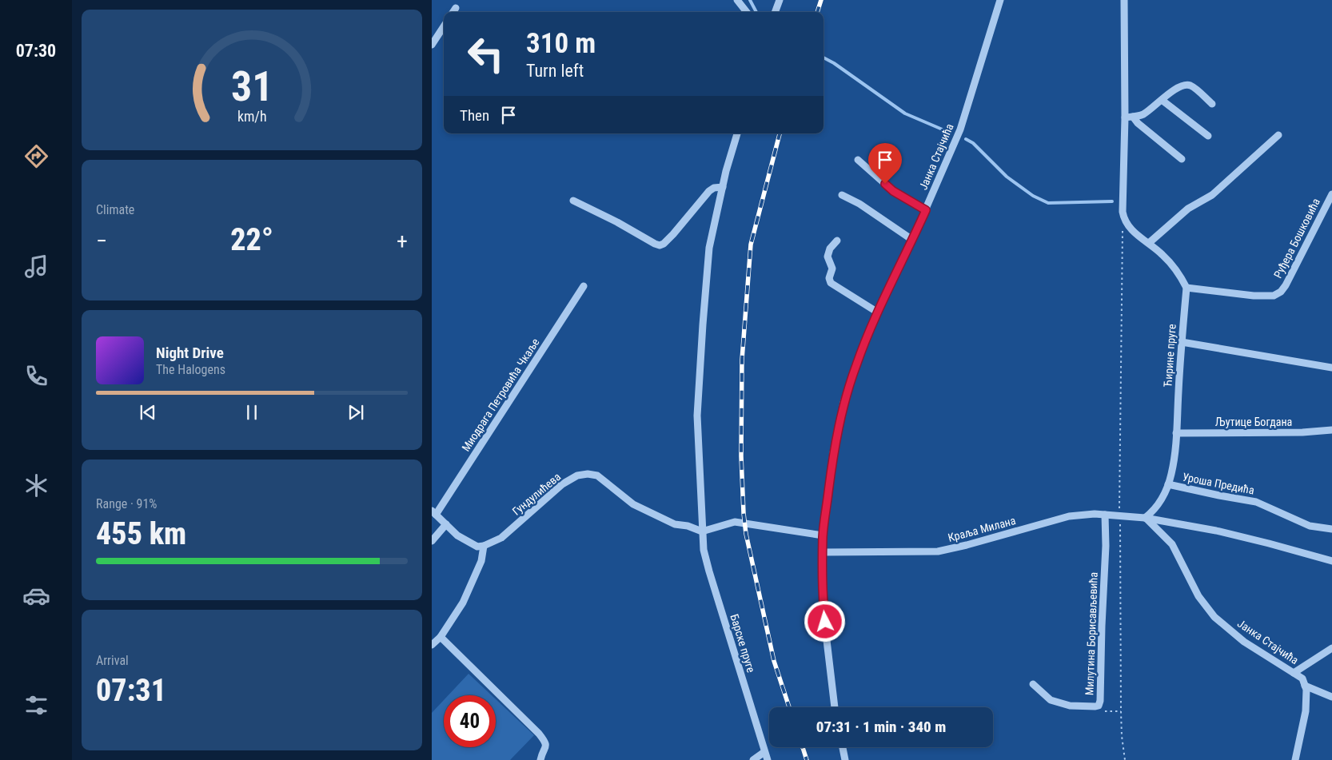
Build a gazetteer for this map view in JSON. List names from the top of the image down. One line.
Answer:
{"streets":{"street":["Јанка Стајчића","Руђера Бошковића","Ћирине пруге","Миодрага Петровића Чкаље","Љутице Богдана","Уроша Предића","Гундулићева","Краља Милана","Милутина Борисављевића","Барске пруге"]},"crossings":[["Јанка Стајчића","Ћирине пруге"],["Јанка Стајчића","Краља Милана"],["Руђера Бошковића","Ћирине пруге"],["Ћирине пруге","Љутице Богдана"],["Ћирине пруге","Уроша Предића"],["Ћирине пруге","Краља Милана"],["Гундулићева","Барске пруге"],["Краља Милана","Милутина Борисављевића"]],"page":{"tabs":"07:30","turn":["310 m","Turn left"],"then":"Then","tile":["Climate",["Range · 91%","455 km"],["Arrival","07:31"]],"heat":["−","22°","+"],"song":["Night Drive","The Halogens"],"limit":"40","trip":"07:31 · 1 min · 340 m","gauge":["31","km/h"]}}
